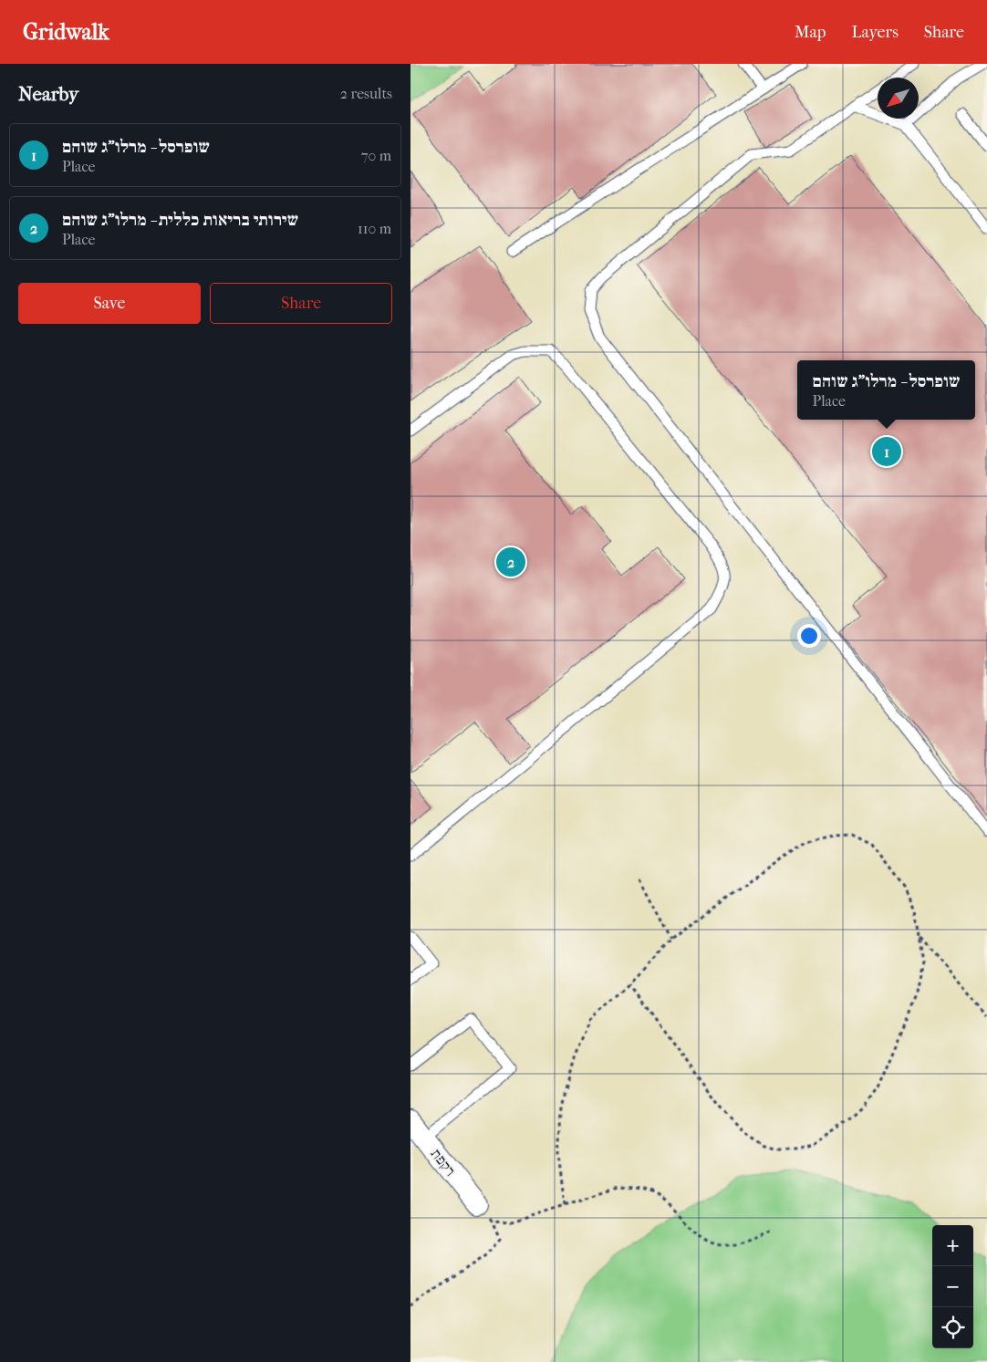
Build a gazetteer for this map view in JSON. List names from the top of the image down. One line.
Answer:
{"streets":{"street":["רקפת"]},"north":"bottom left","page":{"header":"Gridwalk","nav":["Map","Layers","Share"],"heading":["Nearby","2 results"],"list":[{"mark":"1","name":"שופרסל - מרלו\"ג שוהם","note":"Place","value":"70 m"},{"mark":"2","name":"שירותי בריאות כללית - מרלו\"ג שוהם","note":"Place","value":"110 m"}],"buttons":["Save","Share"],"popup":["שופרסל - מרלו\"ג שוהם","Place"],"pins":["1","2"],"map_buttons":["+","−"]}}
